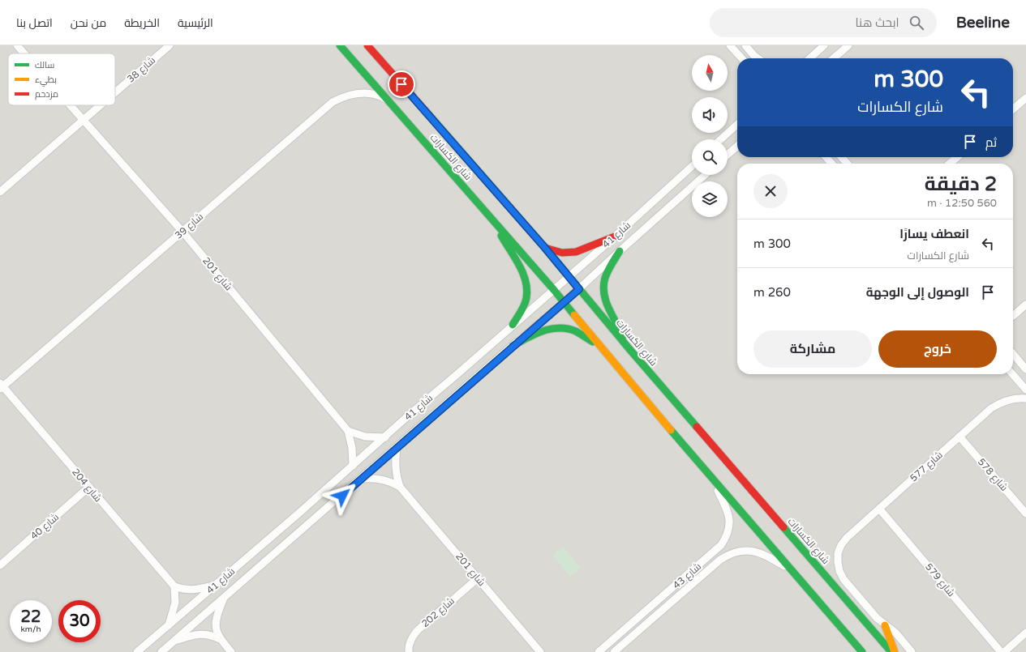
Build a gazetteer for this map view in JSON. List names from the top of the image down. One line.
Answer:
{"streets":{"street":["شارع 38","شارع الكسارات","شارع 39","شارع 41","شارع 201","شارع 577","شارع 578","شارع 204","شارع 40","شارع 43","شارع 579","شارع 202"]},"crossings":[["شارع 38","شارع 201"],["شارع الكسارات","شارع 39"],["شارع الكسارات","شارع 41"],["شارع الكسارات","شارع 577"],["شارع الكسارات","شارع 43"],["شارع 39","شارع 201"],["شارع 39","شارع 204"],["شارع 41","شارع 201"],["شارع 201","شارع 202"],["شارع 577","شارع 578"],["شارع 577","شارع 579"],["شارع 204","شارع 40"]],"legend":["سالك","بطيء","مزدحم"],"north":"top","page":{"header":"Beeline","search":"ابحث هنا","nav":["الرئيسية","الخريطة","من نحن","اتصل بنا"],"turn":["300 m","شارع الكسارات"],"then":"ثم","heading":["2 دقيقة","560 m · 12:50"],"list":[{"name":"انعطف يسارًا","note":"شارع الكسارات","value":"300 m"},{"name":"الوصول إلى الوجهة","value":"260 m"}],"buttons":["خروج","مشاركة"],"speed":"22 km/h","limit":"30"}}
